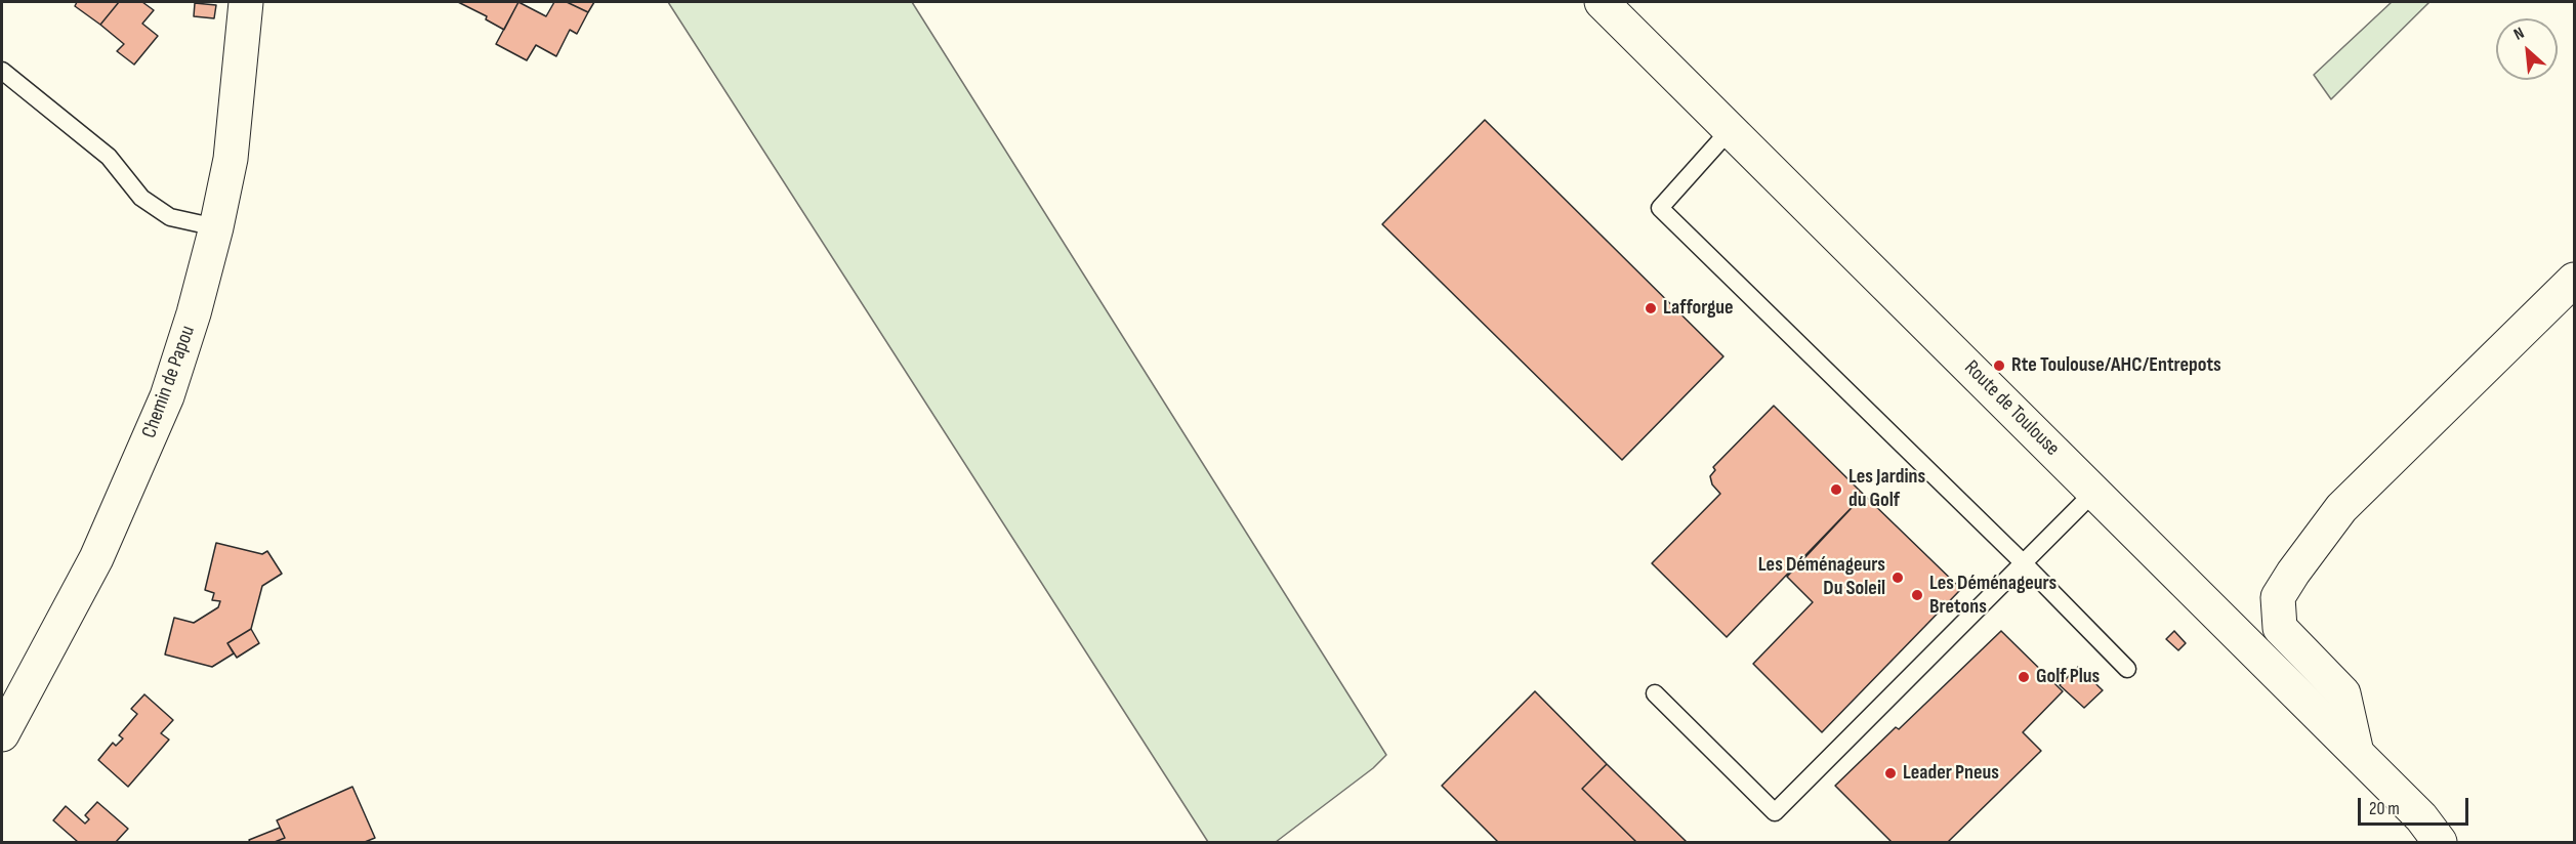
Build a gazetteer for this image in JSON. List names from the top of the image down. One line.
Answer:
{"streets":{"street":["Chemin de Papou","Route de Toulouse"]},"places":["Lafforgue","Rte Toulouse/AHC/Entrepots","Les Jardins du Golf","Les Déménageurs Du Soleil","Les Déménageurs Bretons","Golf Plus","Leader Pneus"],"scale_bar":"20 m","north":"top left"}
